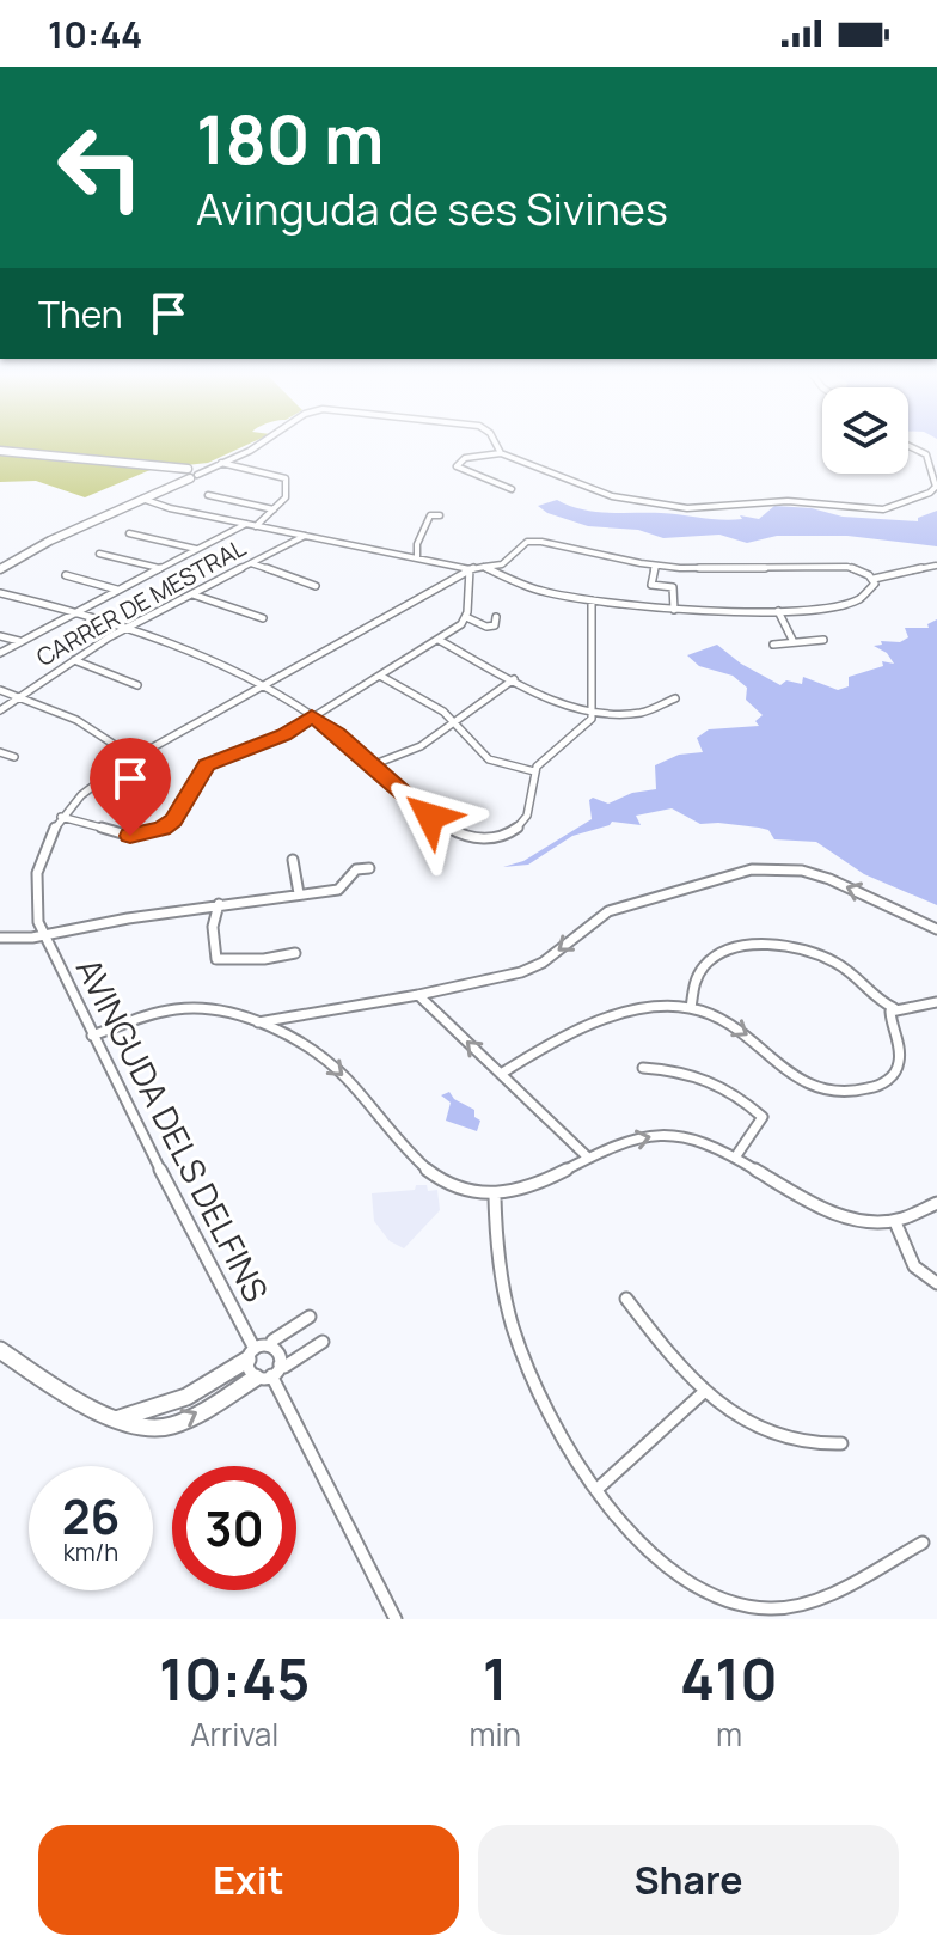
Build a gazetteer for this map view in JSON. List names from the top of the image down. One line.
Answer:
{"streets":{"street":["CARRER DE MESTRAL","AVINGUDA DELS DELFINS"]},"page":{"status":"10:44","turn":["180 m","Avinguda de ses Sivines"],"then":"Then","speed":"26 km/h","limit":"30","eta":["10:45","Arrival","1","min","410","m"],"buttons":["Exit","Share"]}}
